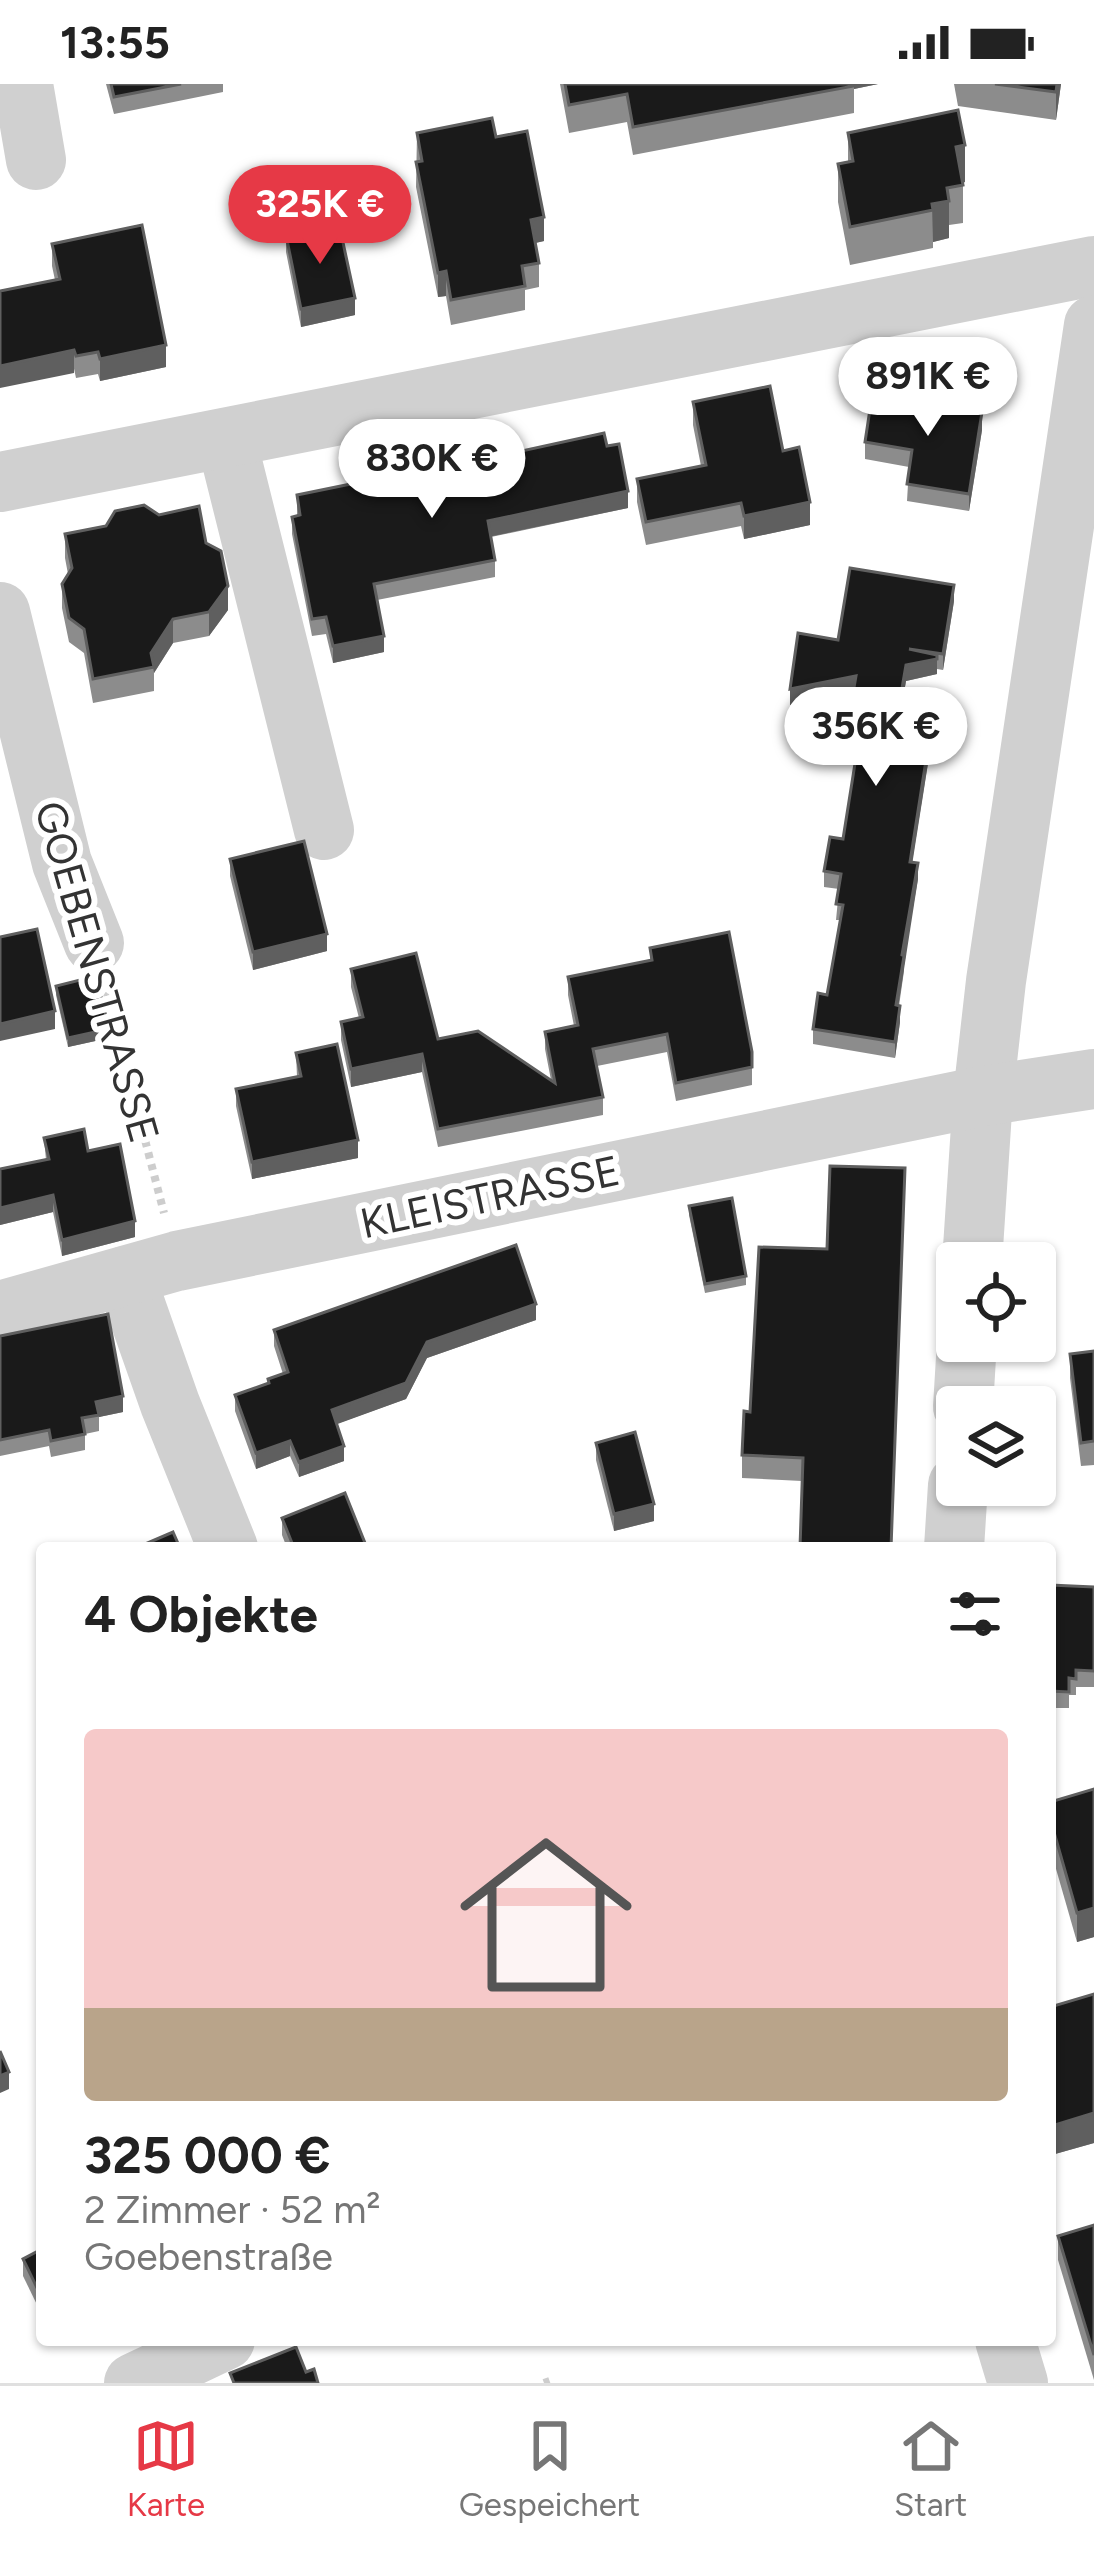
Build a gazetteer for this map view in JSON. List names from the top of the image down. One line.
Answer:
{"streets":{"street":["GOEBENSTRASSE","KLEISTRASSE"]},"crossings":[["GOEBENSTRASSE","KLEISTRASSE"]],"page":{"status":"13:55","price":["325K €","891K €","830K €","356K €"],"heading":"4 Objekte","list":[{"name":"325 000 €","note":"2 Zimmer · 52 m² · Goebenstraße"}],"tabs":["Karte","Gespeichert","Start"]}}
